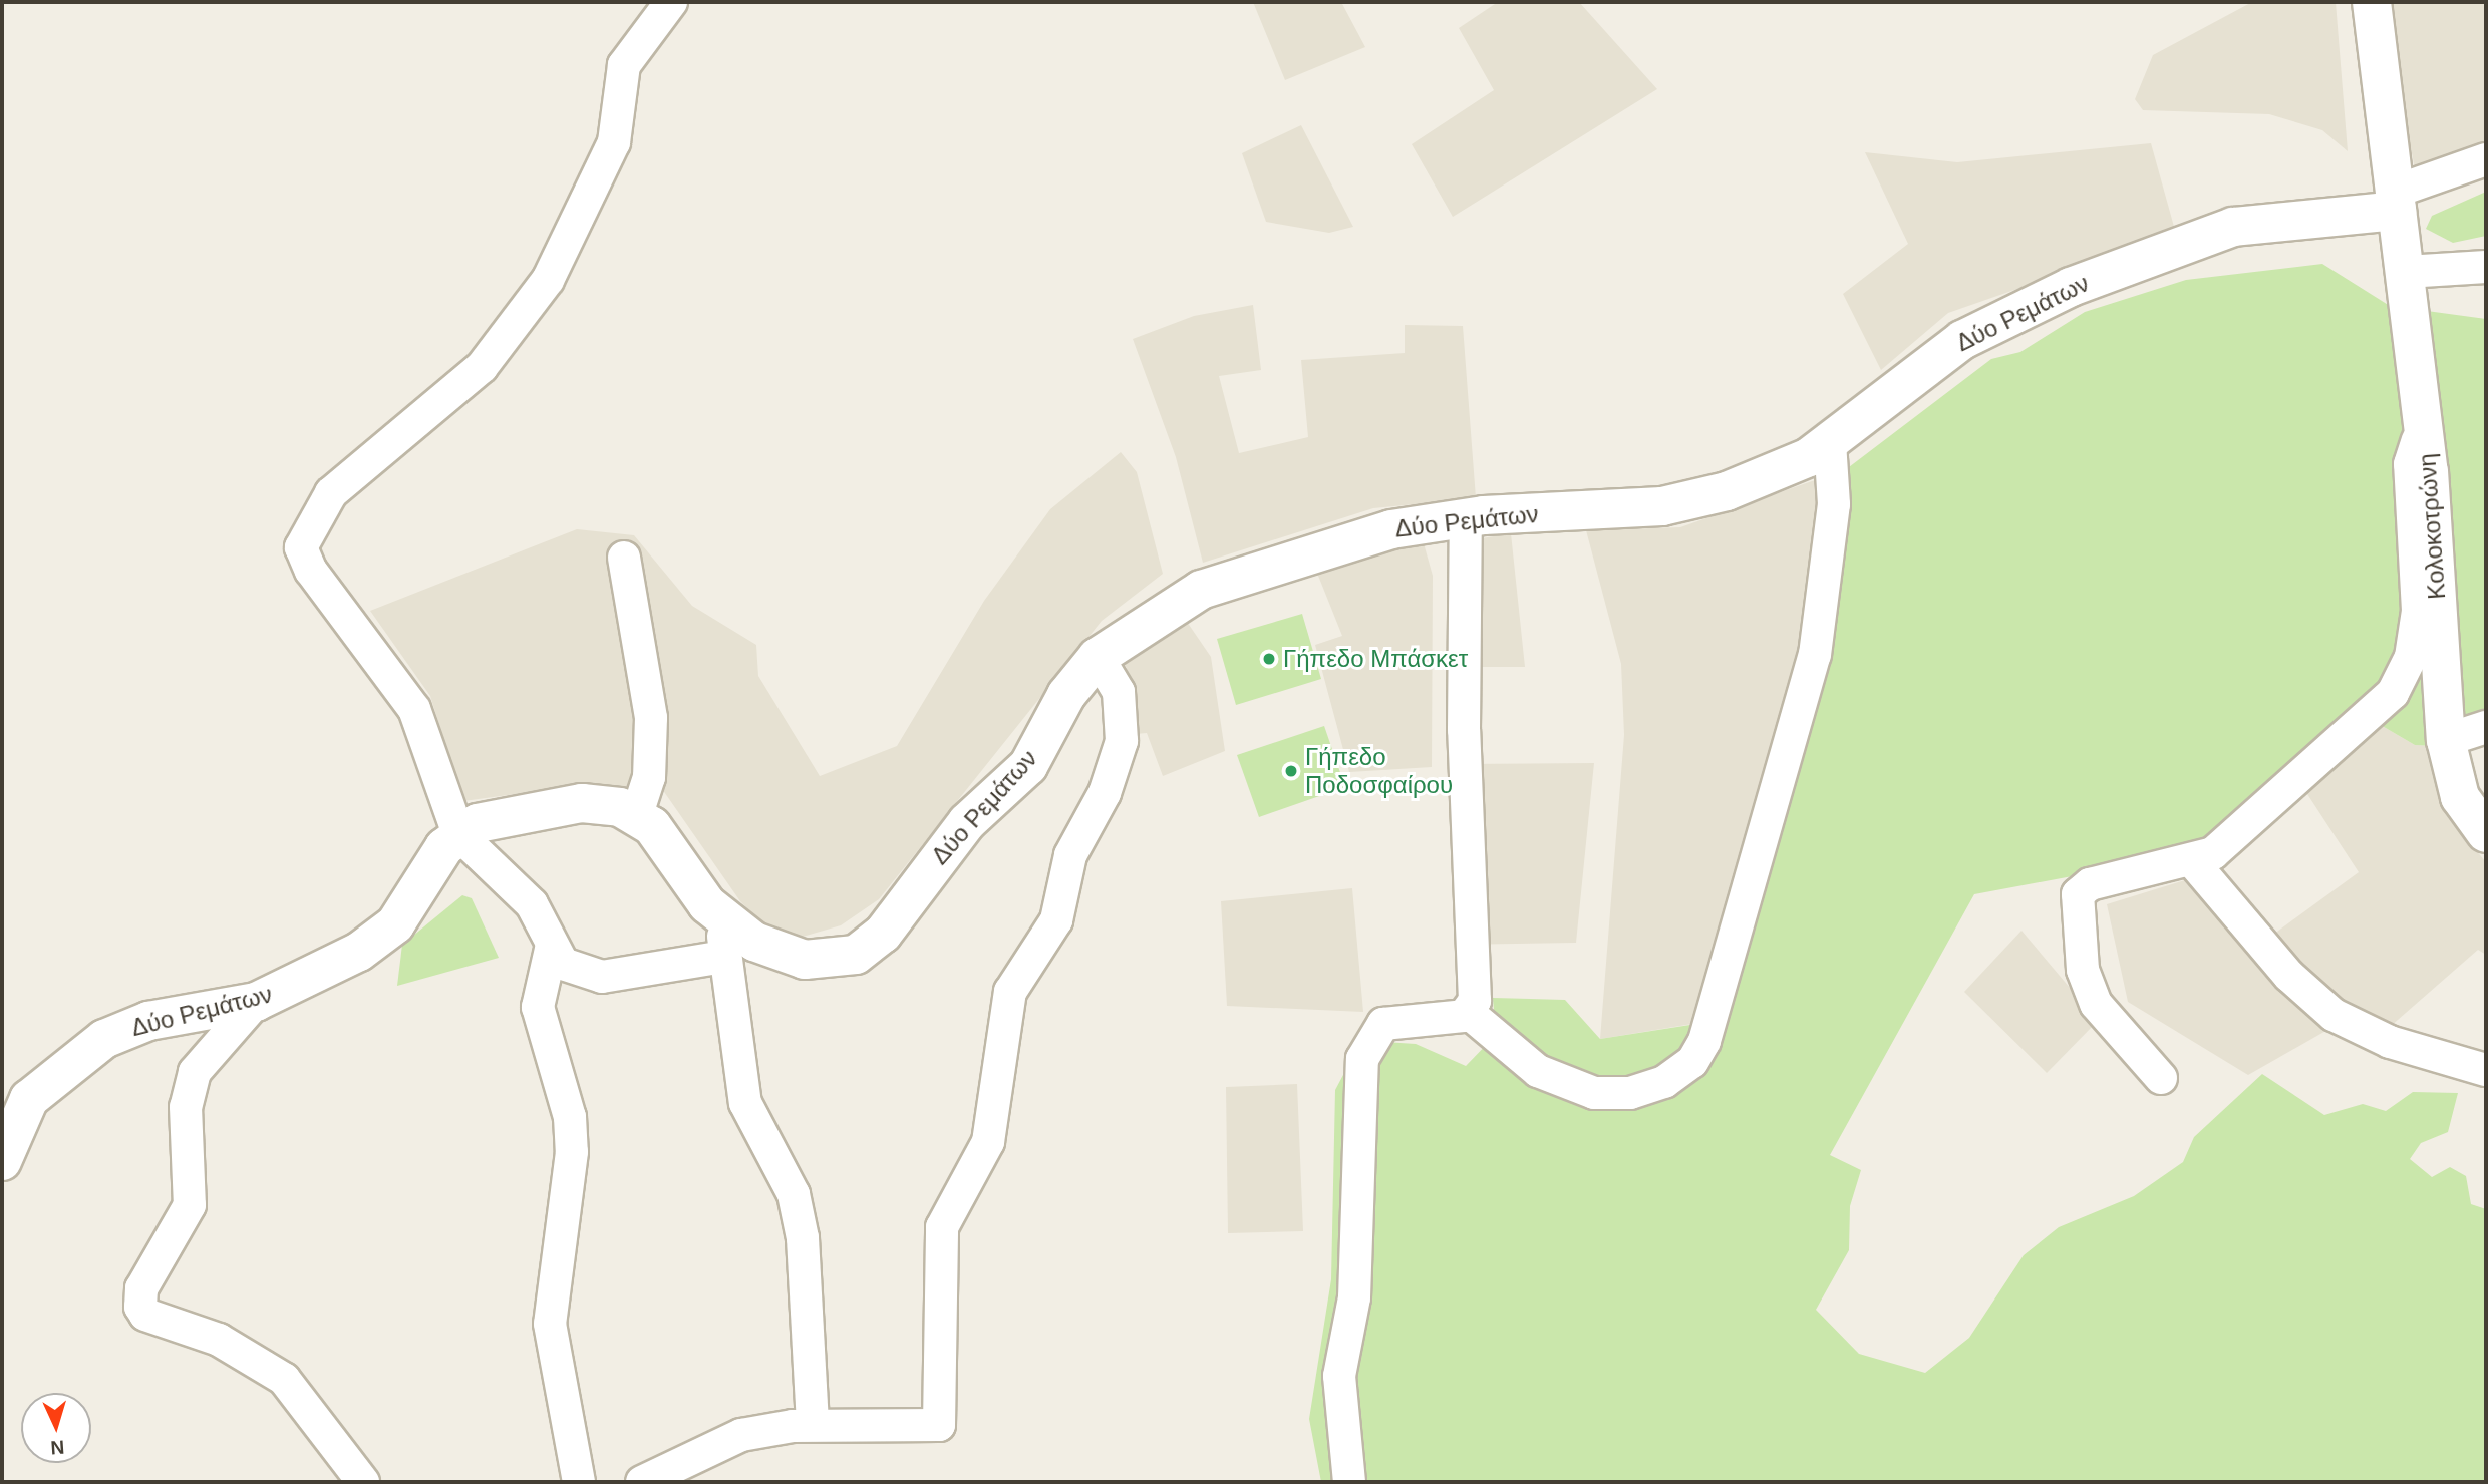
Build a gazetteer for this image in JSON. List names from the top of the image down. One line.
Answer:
{"streets":{"street":["Δύο Ρεμάτων","Κολοκοτρώνη"]},"crossings":[["Δύο Ρεμάτων","Κολοκοτρώνη"]],"places":["Γήπεδο Μπάσκετ","Γήπεδο Ποδοσφαίρου"],"north":"bottom"}
